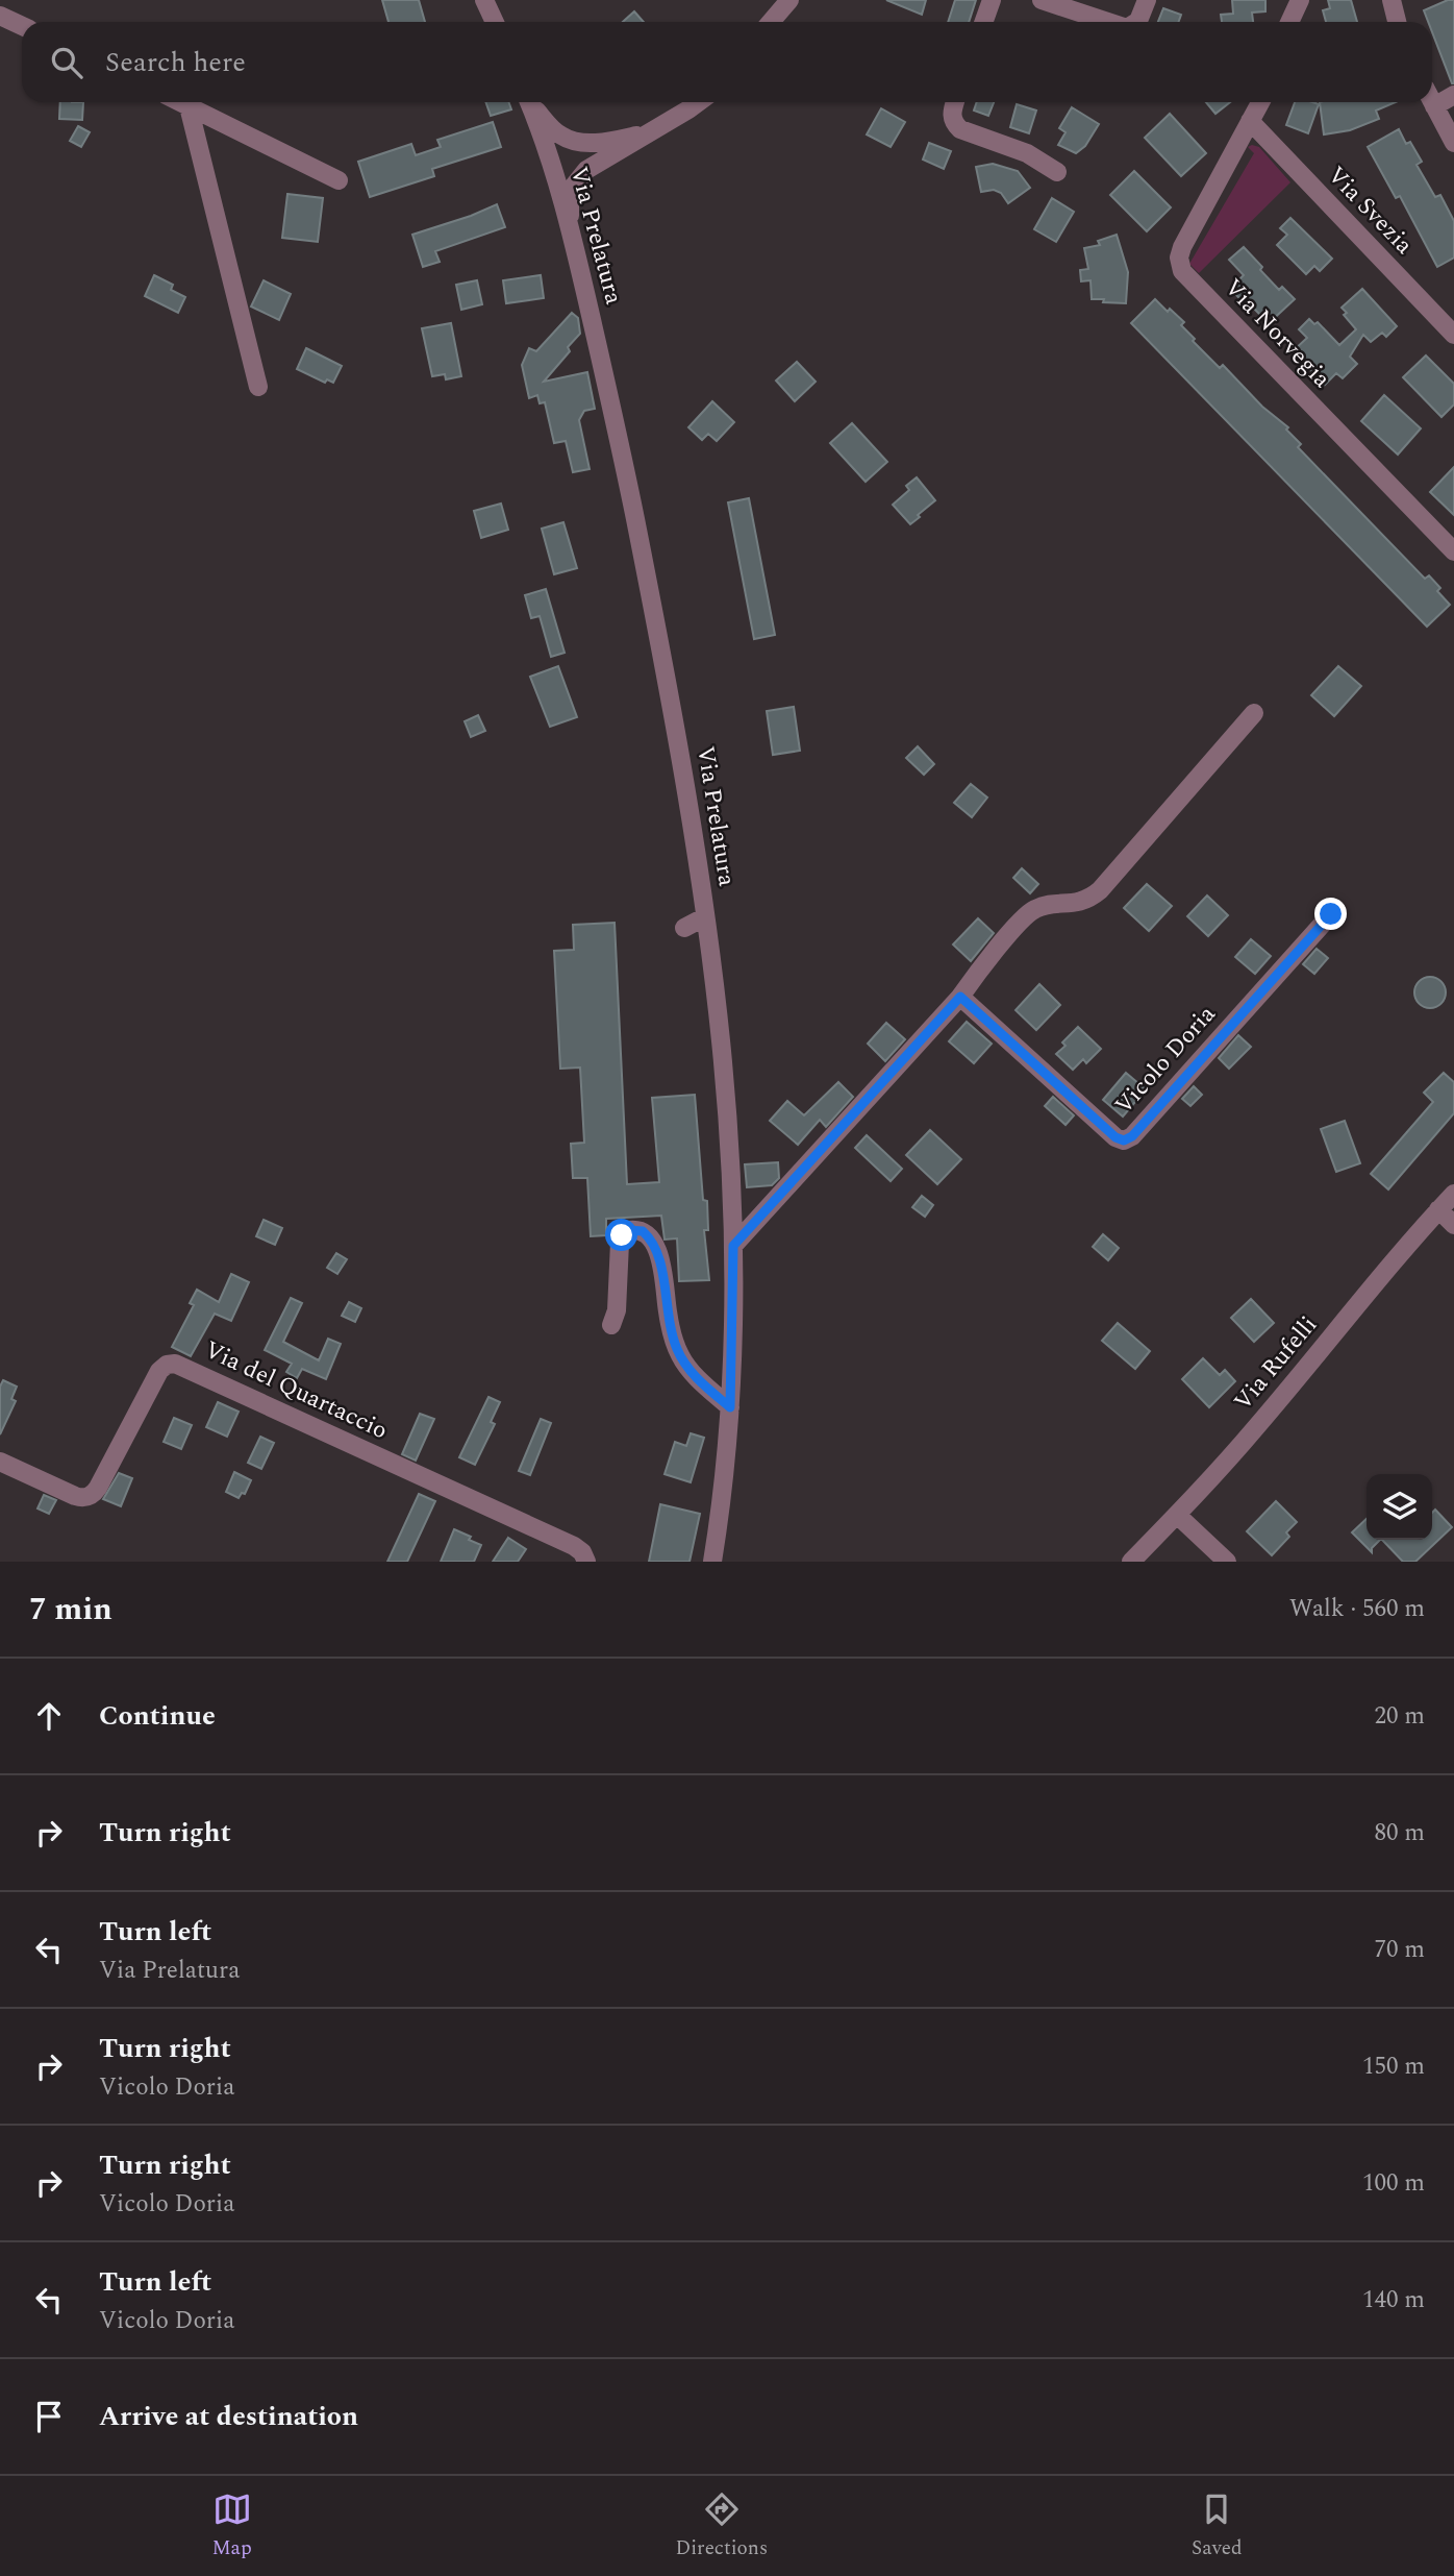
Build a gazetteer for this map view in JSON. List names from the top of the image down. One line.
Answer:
{"streets":{"street":["Via Svezia","Via Prelatura","Via Norvegia","Vicolo Doria","Via Rufelli","Via del Quartaccio"]},"crossings":[["Via Svezia","Via Norvegia"]],"page":{"search":"Search here","heading":["7 min","Walk · 560 m"],"list":[["Continue","20 m"],["Turn right","80 m"],["Turn left","Via Prelatura","70 m"],["Turn right","Vicolo Doria","150 m"],["Turn right","Vicolo Doria","100 m"],["Turn left","Vicolo Doria","140 m"],"Arrive at destination"],"nav":["Map","Directions","Saved"]}}
